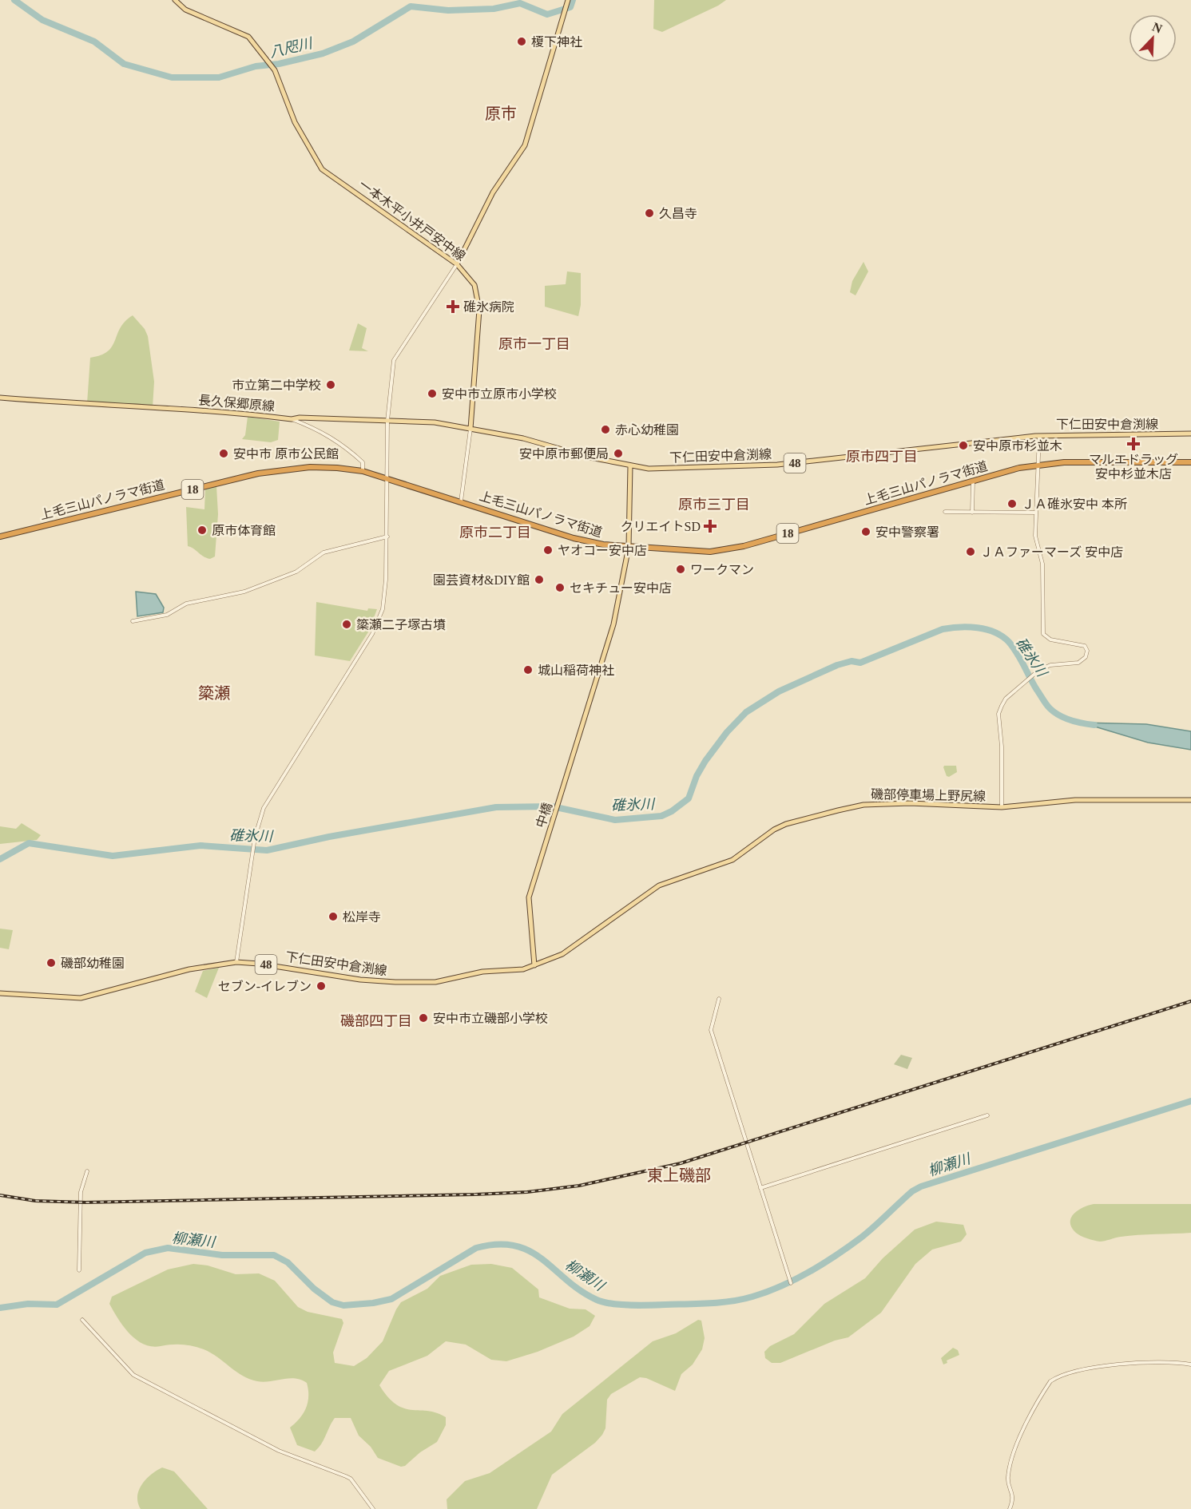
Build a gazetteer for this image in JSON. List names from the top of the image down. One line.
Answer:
{"streets":{"highway":["上毛三山パノラマ街道","18"],"main road":["一本木平小井戸安中線","長久保郷原線","下仁田安中倉渕線","48","磯部停車場上野尻線","中橋"]},"crossings":[["一本木平小井戸安中線","長久保郷原線"],["下仁田安中倉渕線","磯部停車場上野尻線"],["下仁田安中倉渕線","中橋"],["上毛三山パノラマ街道","中橋"],["磯部停車場上野尻線","中橋"]],"districts":["原市","原市一丁目","原市四丁目","原市三丁目","原市二丁目","簗瀬","磯部四丁目","東上磯部"],"water":["八咫川","碓氷川","柳瀬川"],"places":{"other":["榎下神社","久昌寺","市立第二中学校","安中市立原市小学校","赤心幼稚園","安中原市杉並木","安中市 原市公民館","安中原市郵便局","ＪＡ碓氷安中 本所","原市体育館","安中警察署","ヤオコー安中店","ＪＡファーマーズ 安中店","ワークマン","園芸資材&DIY館","セキチュー安中店","簗瀬二子塚古墳","城山稲荷神社","松岸寺","磯部幼稚園","セブン-イレブン","安中市立磯部小学校"],"health":["碓氷病院","マルエドラッグ 安中杉並木店","クリエイトSD"]},"north":"top right"}
